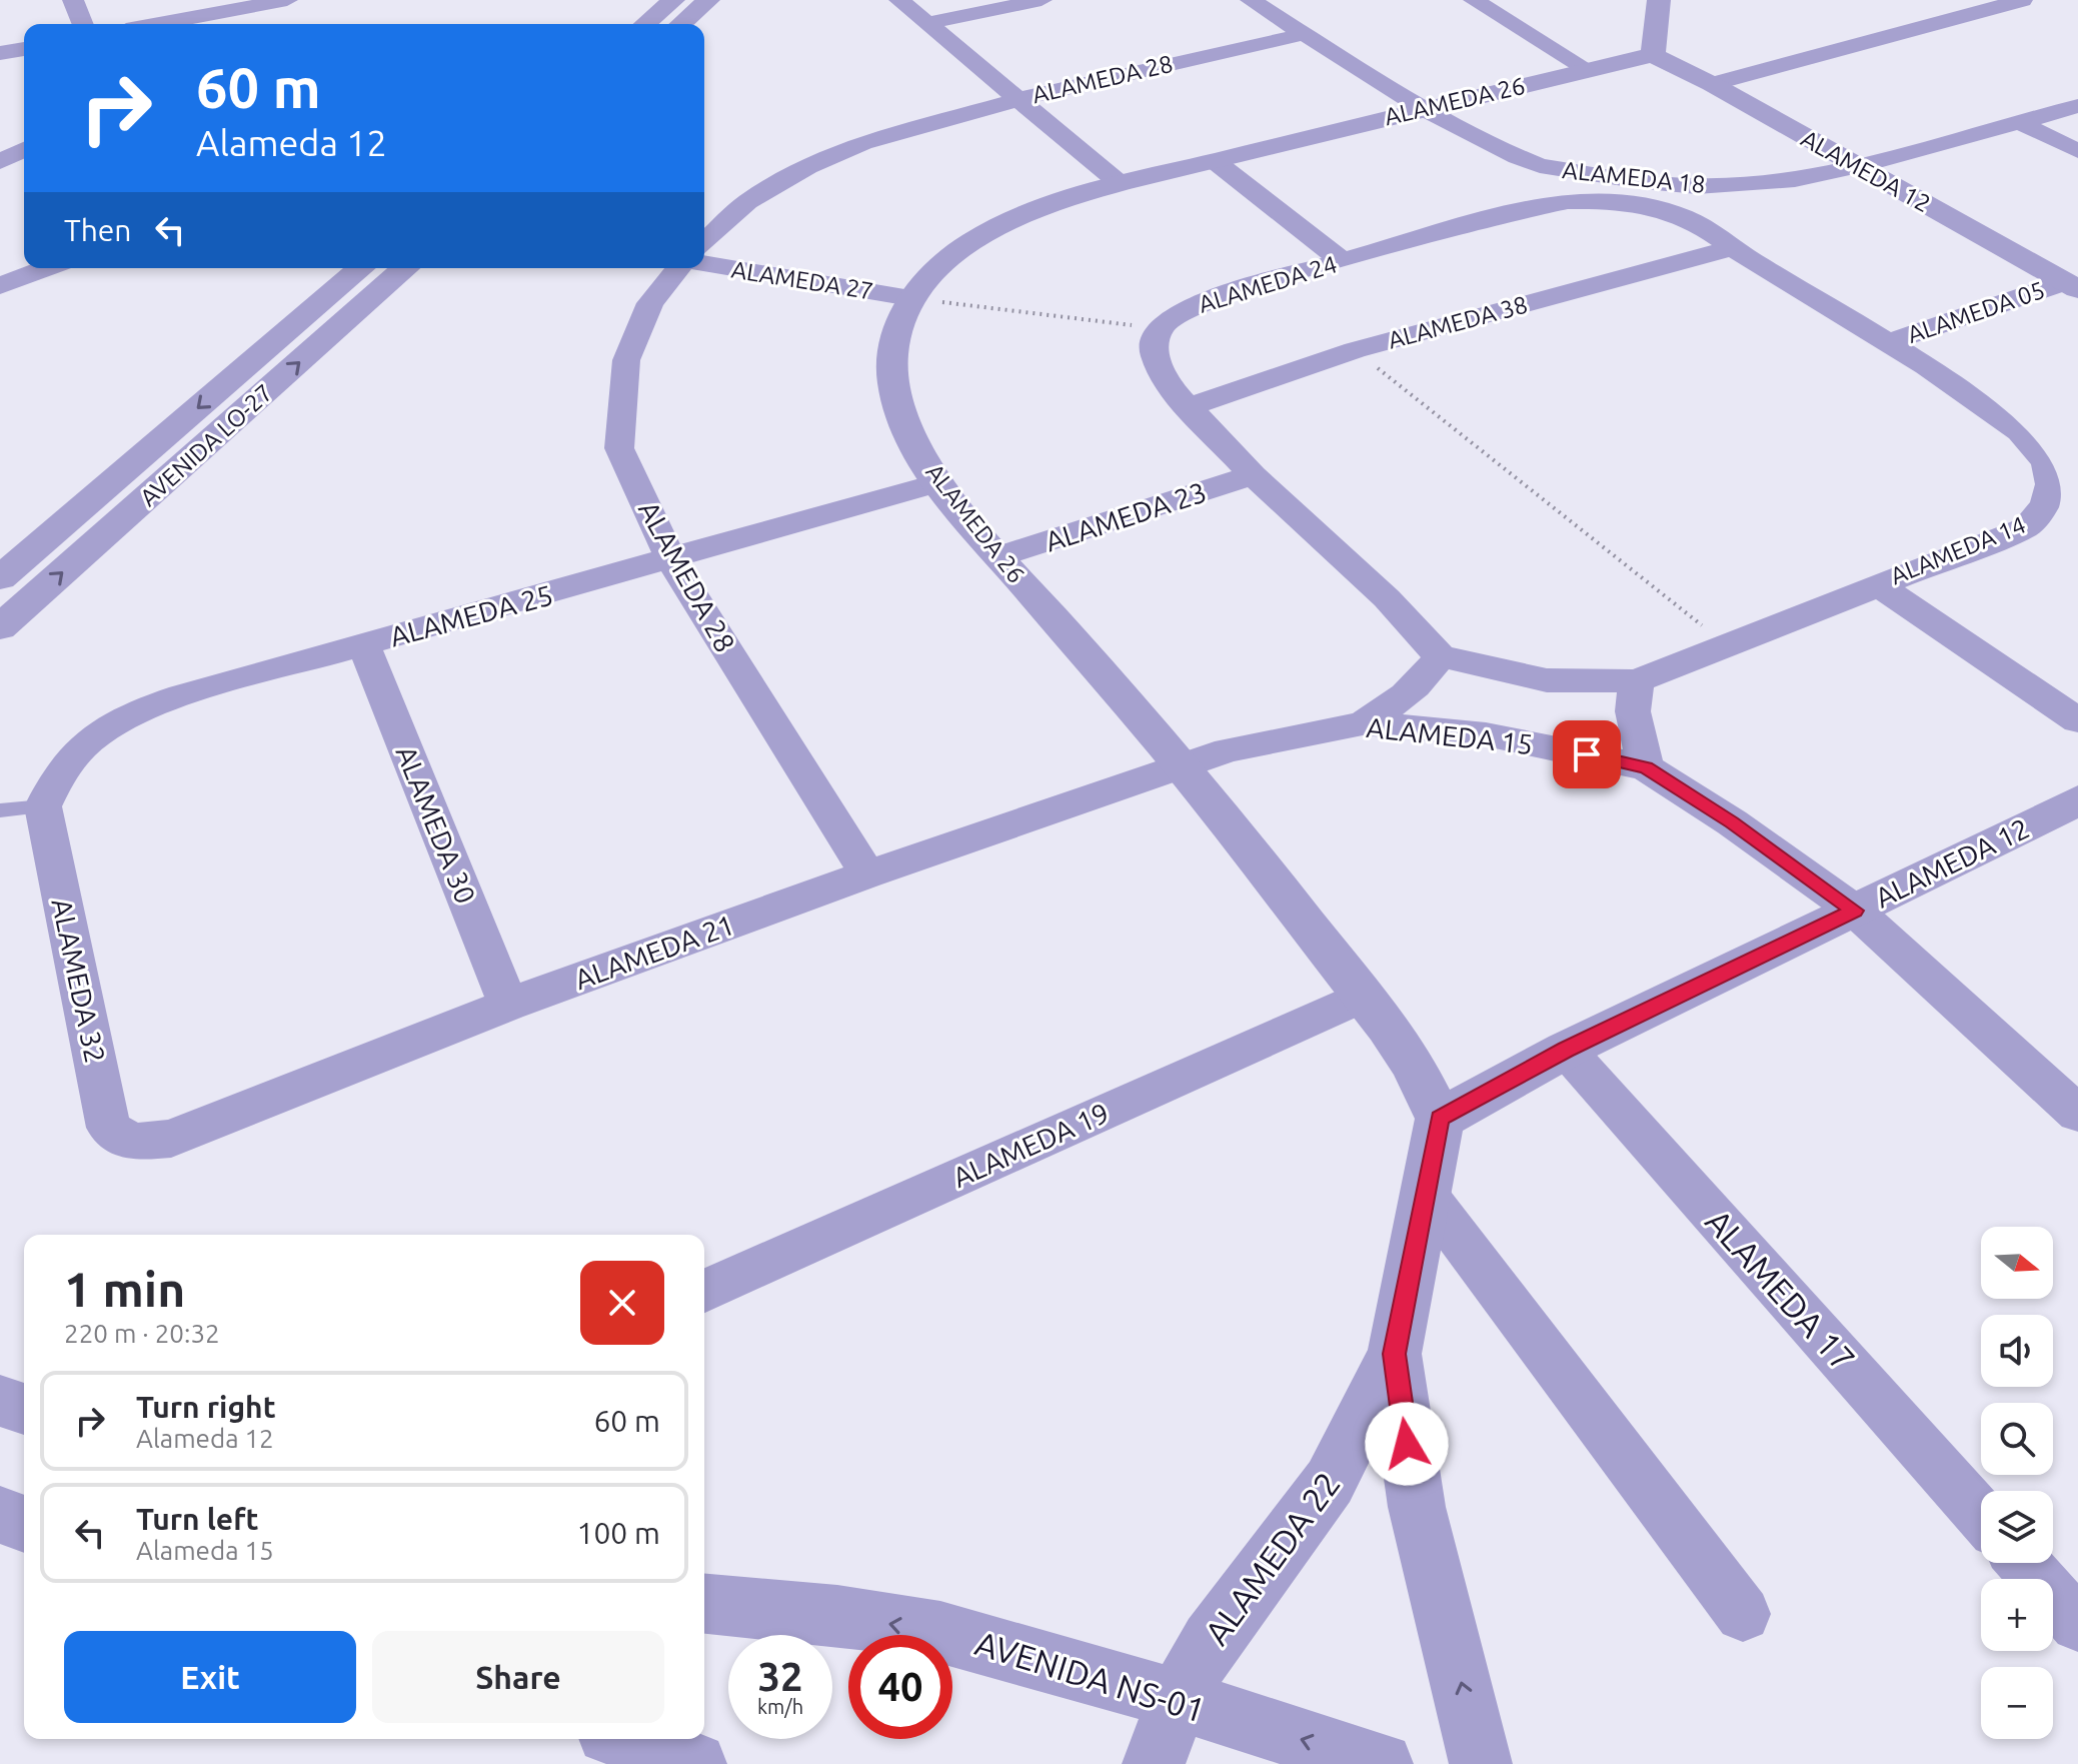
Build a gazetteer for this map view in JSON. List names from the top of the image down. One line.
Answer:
{"streets":{"street":["ALAMEDA 28","ALAMEDA 26","ALAMEDA 12","ALAMEDA 18","ALAMEDA 27","ALAMEDA 24","ALAMEDA 05","ALAMEDA 38","AVENIDA LO-27","ALAMEDA 23","ALAMEDA 14","ALAMEDA 25","ALAMEDA 15","ALAMEDA 30","ALAMEDA 21","ALAMEDA 32","ALAMEDA 19","ALAMEDA 17","ALAMEDA 22","AVENIDA NS-01"]},"crossings":[["ALAMEDA 28","ALAMEDA 18"],["ALAMEDA 28","ALAMEDA 25"],["ALAMEDA 28","ALAMEDA 21"],["ALAMEDA 26","ALAMEDA 12"],["ALAMEDA 26","ALAMEDA 18"],["ALAMEDA 26","ALAMEDA 27"],["ALAMEDA 26","ALAMEDA 23"],["ALAMEDA 26","ALAMEDA 25"],["ALAMEDA 26","ALAMEDA 15"],["ALAMEDA 26","ALAMEDA 21"],["ALAMEDA 26","ALAMEDA 19"],["ALAMEDA 26","ALAMEDA 22"],["ALAMEDA 12","ALAMEDA 18"],["ALAMEDA 12","ALAMEDA 05"],["ALAMEDA 12","ALAMEDA 15"],["ALAMEDA 12","ALAMEDA 17"],["ALAMEDA 12","ALAMEDA 22"],["ALAMEDA 24","ALAMEDA 14"],["ALAMEDA 05","ALAMEDA 14"],["ALAMEDA 38","ALAMEDA 14"],["ALAMEDA 25","ALAMEDA 30"],["ALAMEDA 25","ALAMEDA 32"],["ALAMEDA 15","ALAMEDA 21"],["ALAMEDA 30","ALAMEDA 21"],["ALAMEDA 21","ALAMEDA 32"],["ALAMEDA 22","AVENIDA NS-01"]],"one_way":["AVENIDA NS-01"],"north":"right","page":{"turn":["60 m","Alameda 12"],"then":"Then","map_buttons":["+","−"],"heading":["1 min","220 m · 20:32"],"list":[{"name":"Turn right","note":"Alameda 12","value":"60 m"},{"name":"Turn left","note":"Alameda 15","value":"100 m"}],"buttons":["Exit","Share"],"speed":"32 km/h","limit":"40"}}
